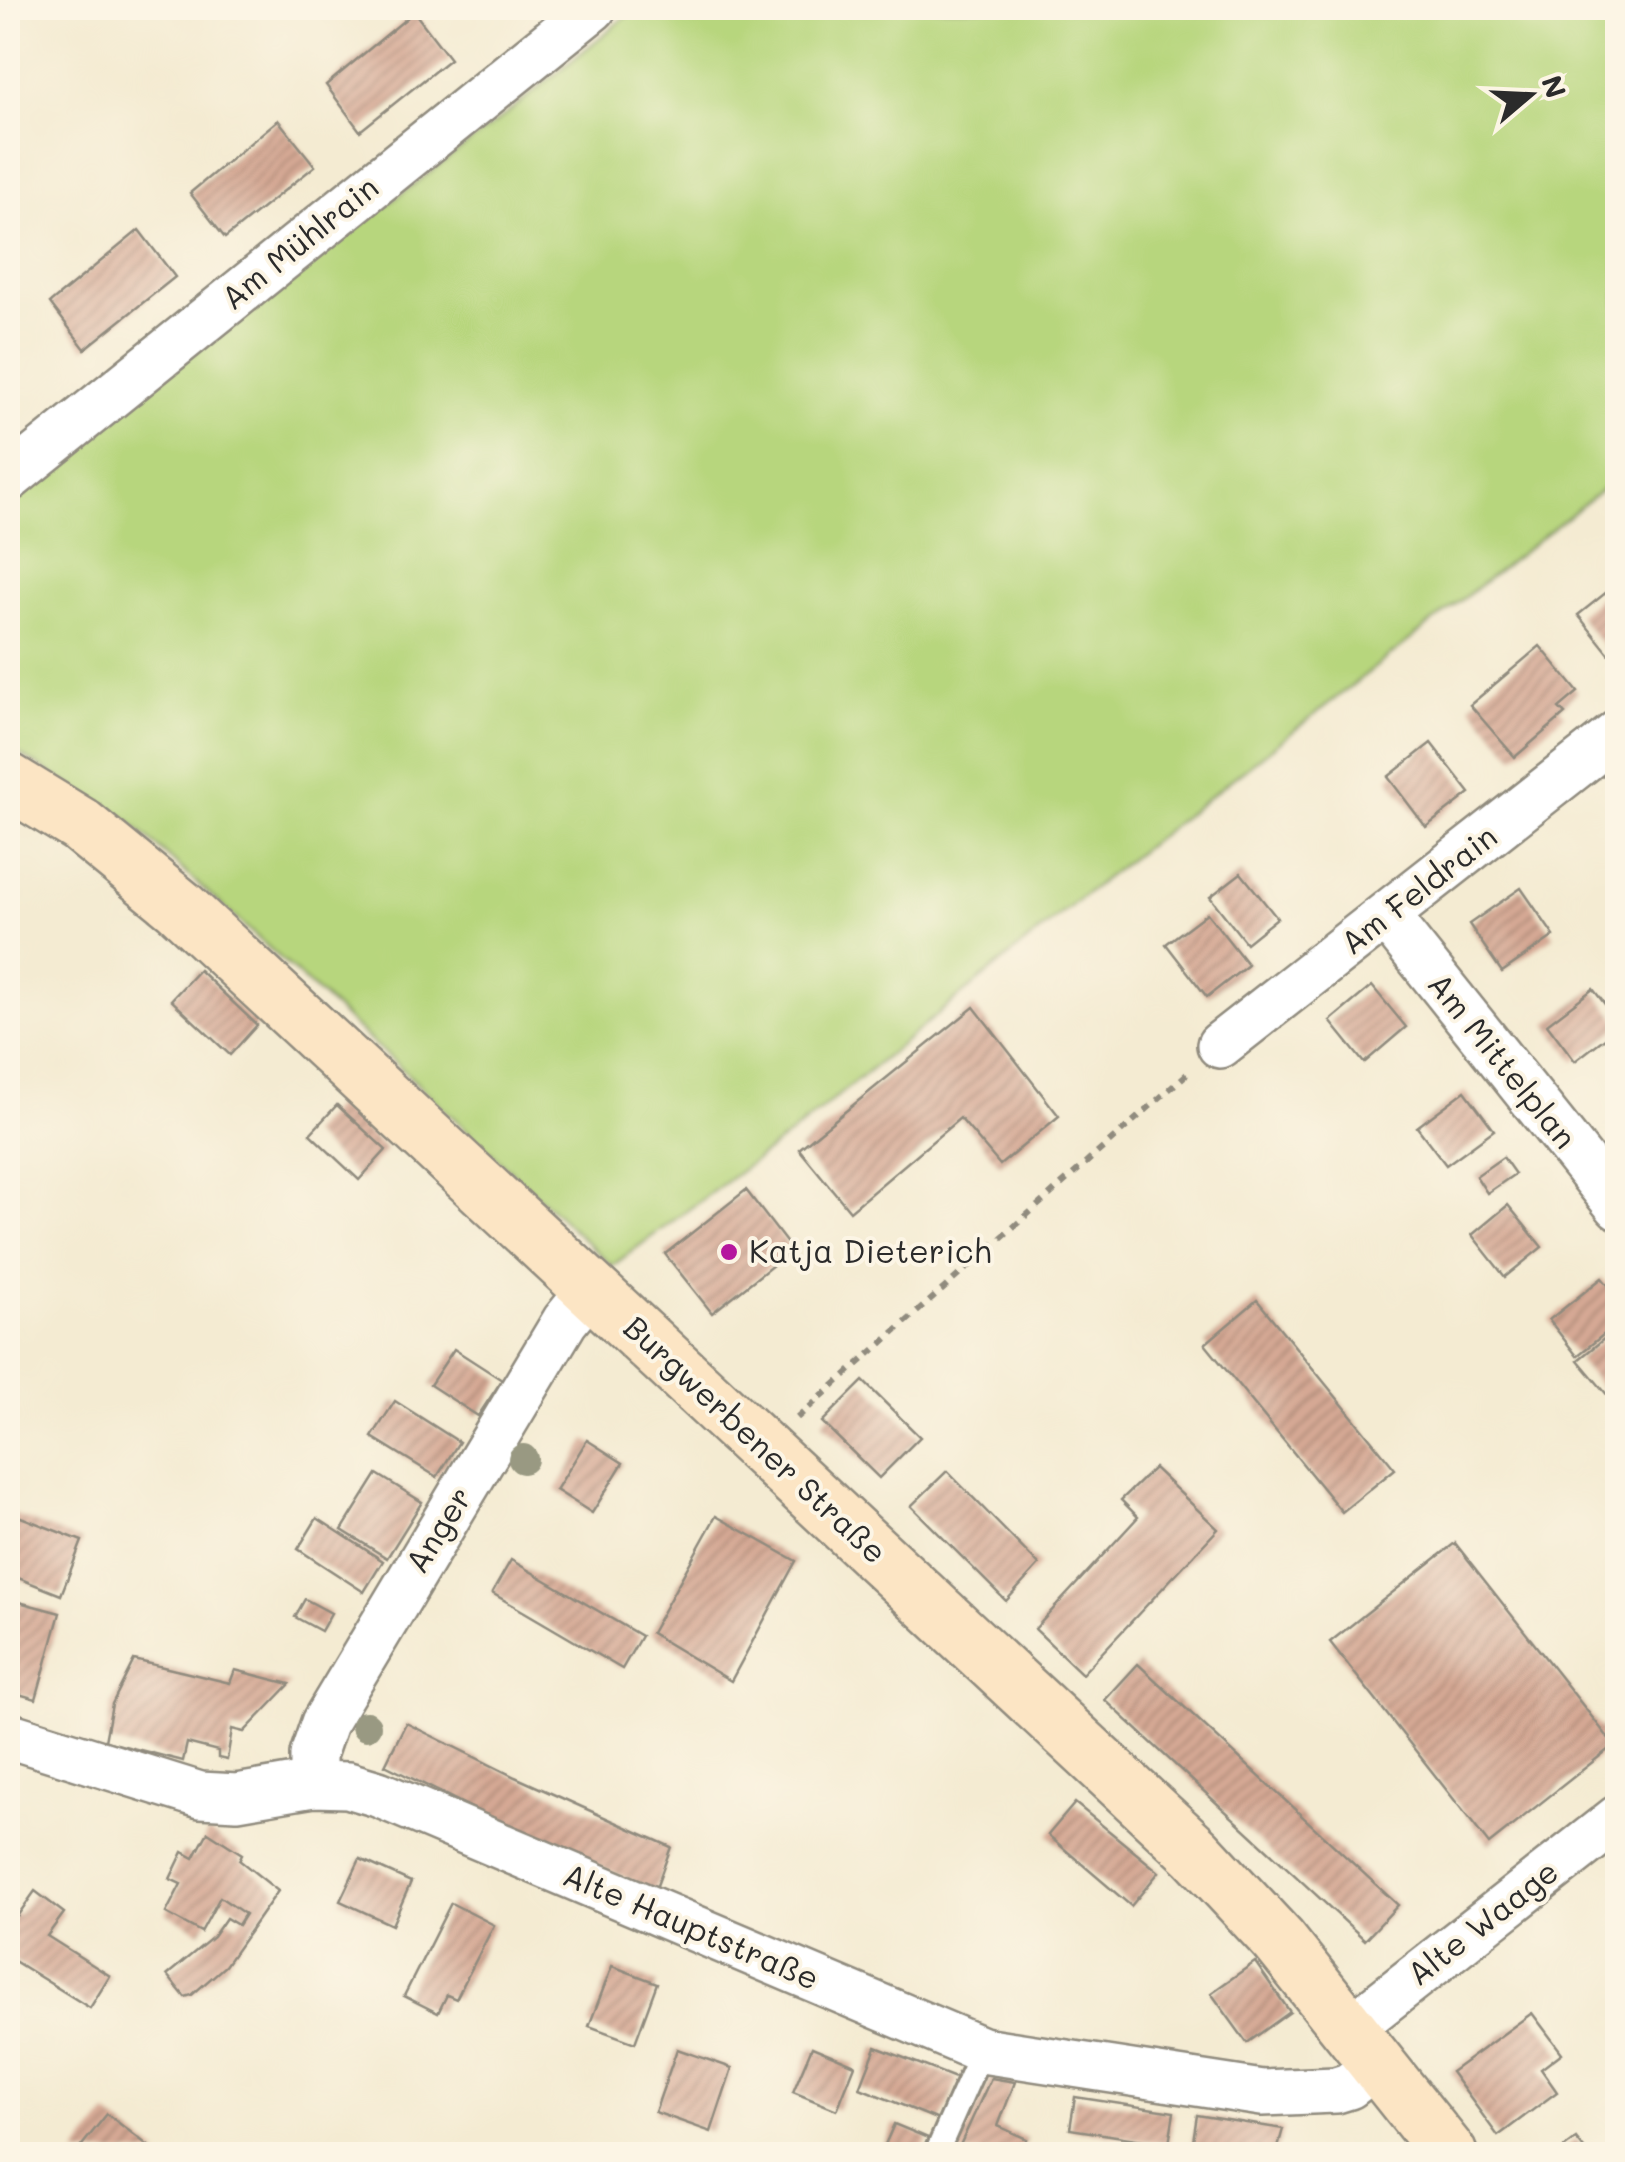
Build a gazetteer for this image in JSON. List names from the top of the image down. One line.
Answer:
{"streets":{"main road":["Burgwerbener Straße"],"street":["Am Mühlrain","Am Feldrain","Am Mittelplan","Anger","Alte Waage","Alte Hauptstraße"]},"crossings":[["Am Feldrain","Am Mittelplan"],["Burgwerbener Straße","Anger"],["Burgwerbener Straße","Alte Waage"],["Burgwerbener Straße","Alte Hauptstraße"],["Anger","Alte Hauptstraße"],["Alte Waage","Alte Hauptstraße"]],"places":["Katja Dieterich"],"north":"right"}
